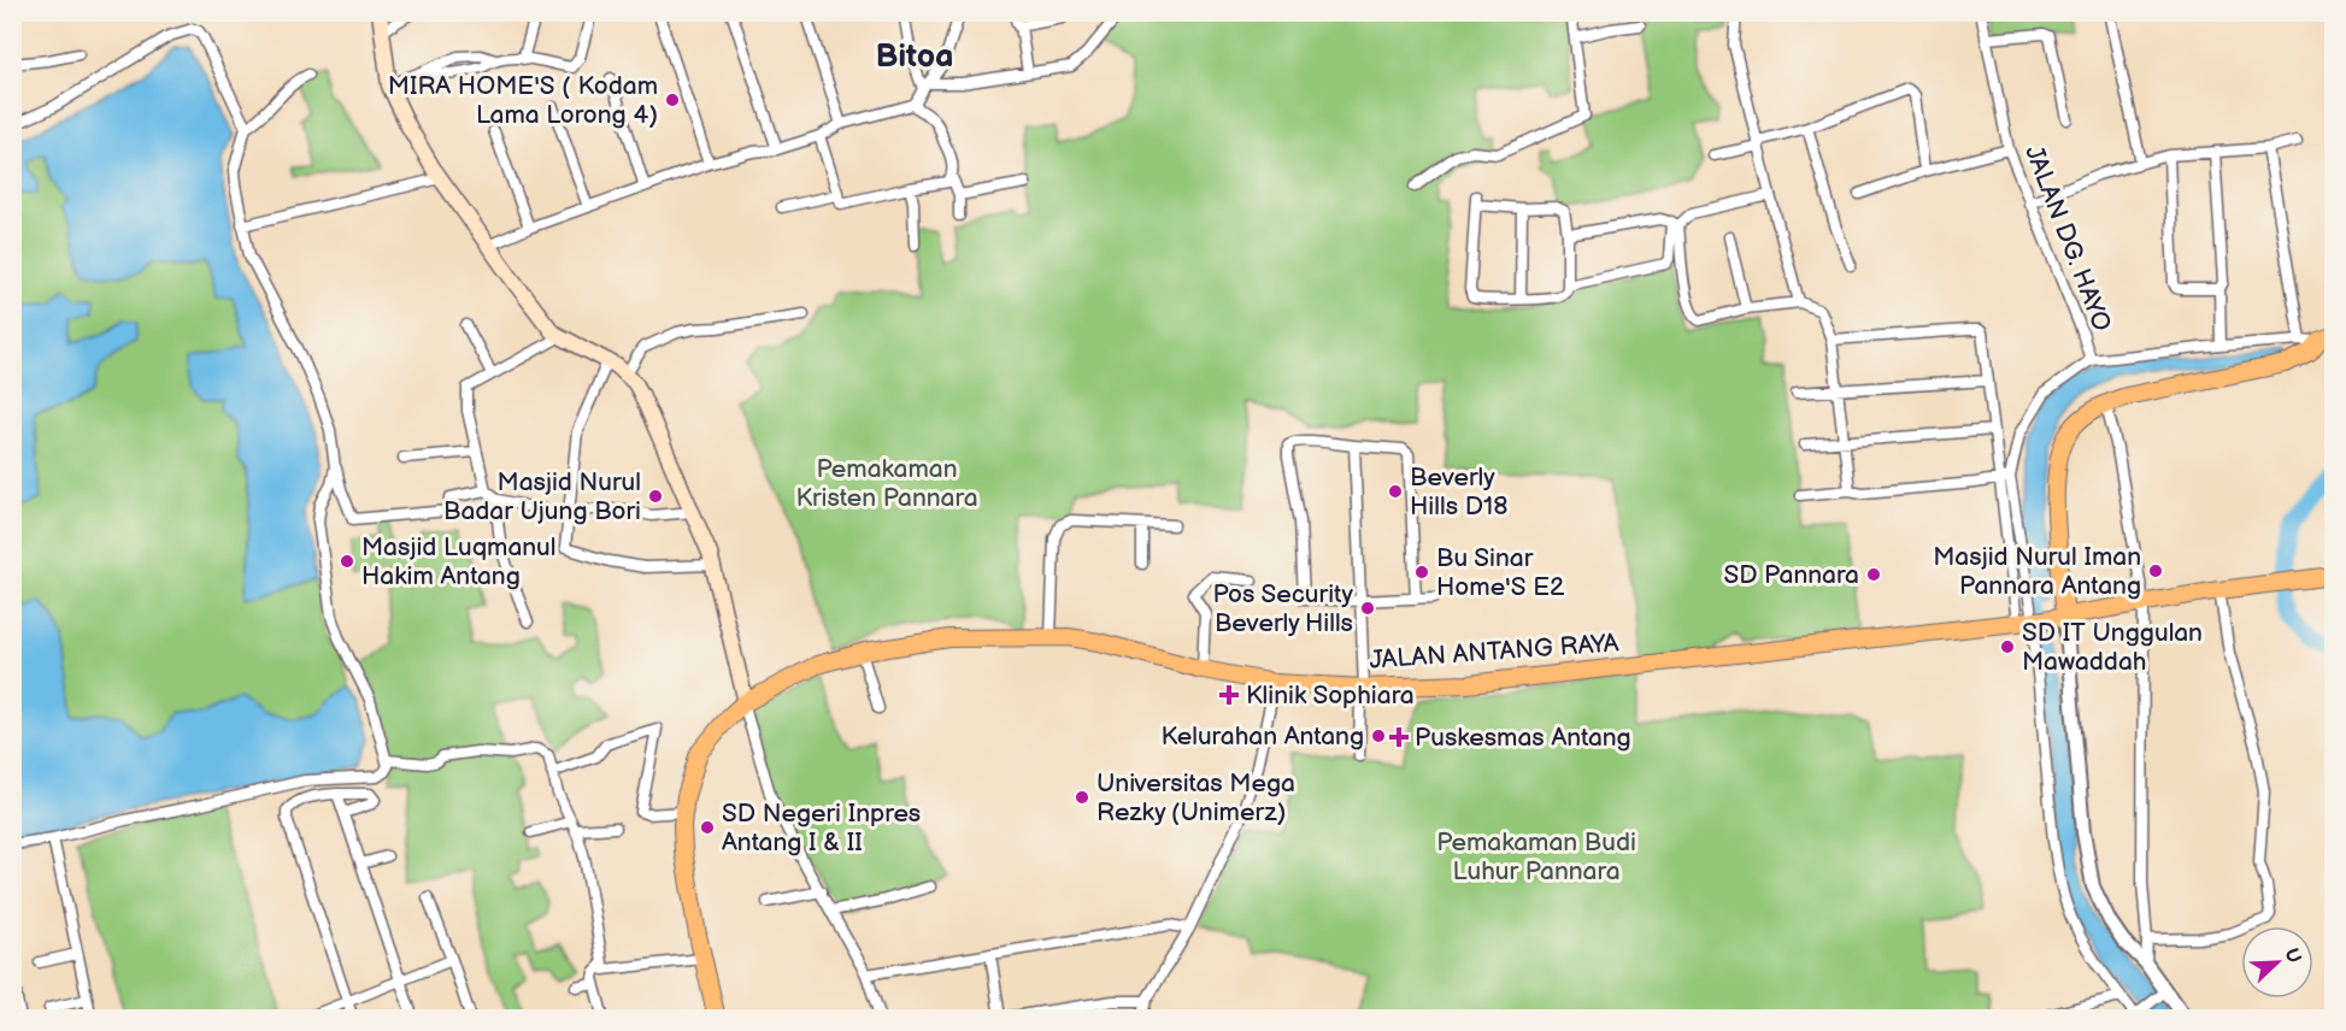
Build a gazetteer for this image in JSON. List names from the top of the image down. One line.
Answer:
{"streets":{"main road":["JALAN ANTANG RAYA"],"street":["JALAN DG. HAYO"]},"crossings":[["JALAN DG. HAYO","JALAN ANTANG RAYA"]],"districts":["Bitoa"],"parks":["Pemakaman Kristen Pannara","Pemakaman Budi Luhur Pannara"],"places":{"other":["MIRA HOME'S ( Kodam Lama Lorong 4)","Beverly Hills D18","Masjid Nurul Badar Ujung Bori","Masjid Luqmanul Hakim Antang","Masjid Nurul Iman Pannara Antang","Bu Sinar Home'S E2","SD Pannara","Pos Security Beverly Hills","SD IT Unggulan Mawaddah","Kelurahan Antang","Universitas Mega Rezky (Unimerz)","SD Negeri Inpres Antang I & II"],"health":["Klinik Sophiara","Puskesmas Antang"]},"north":"top right"}
